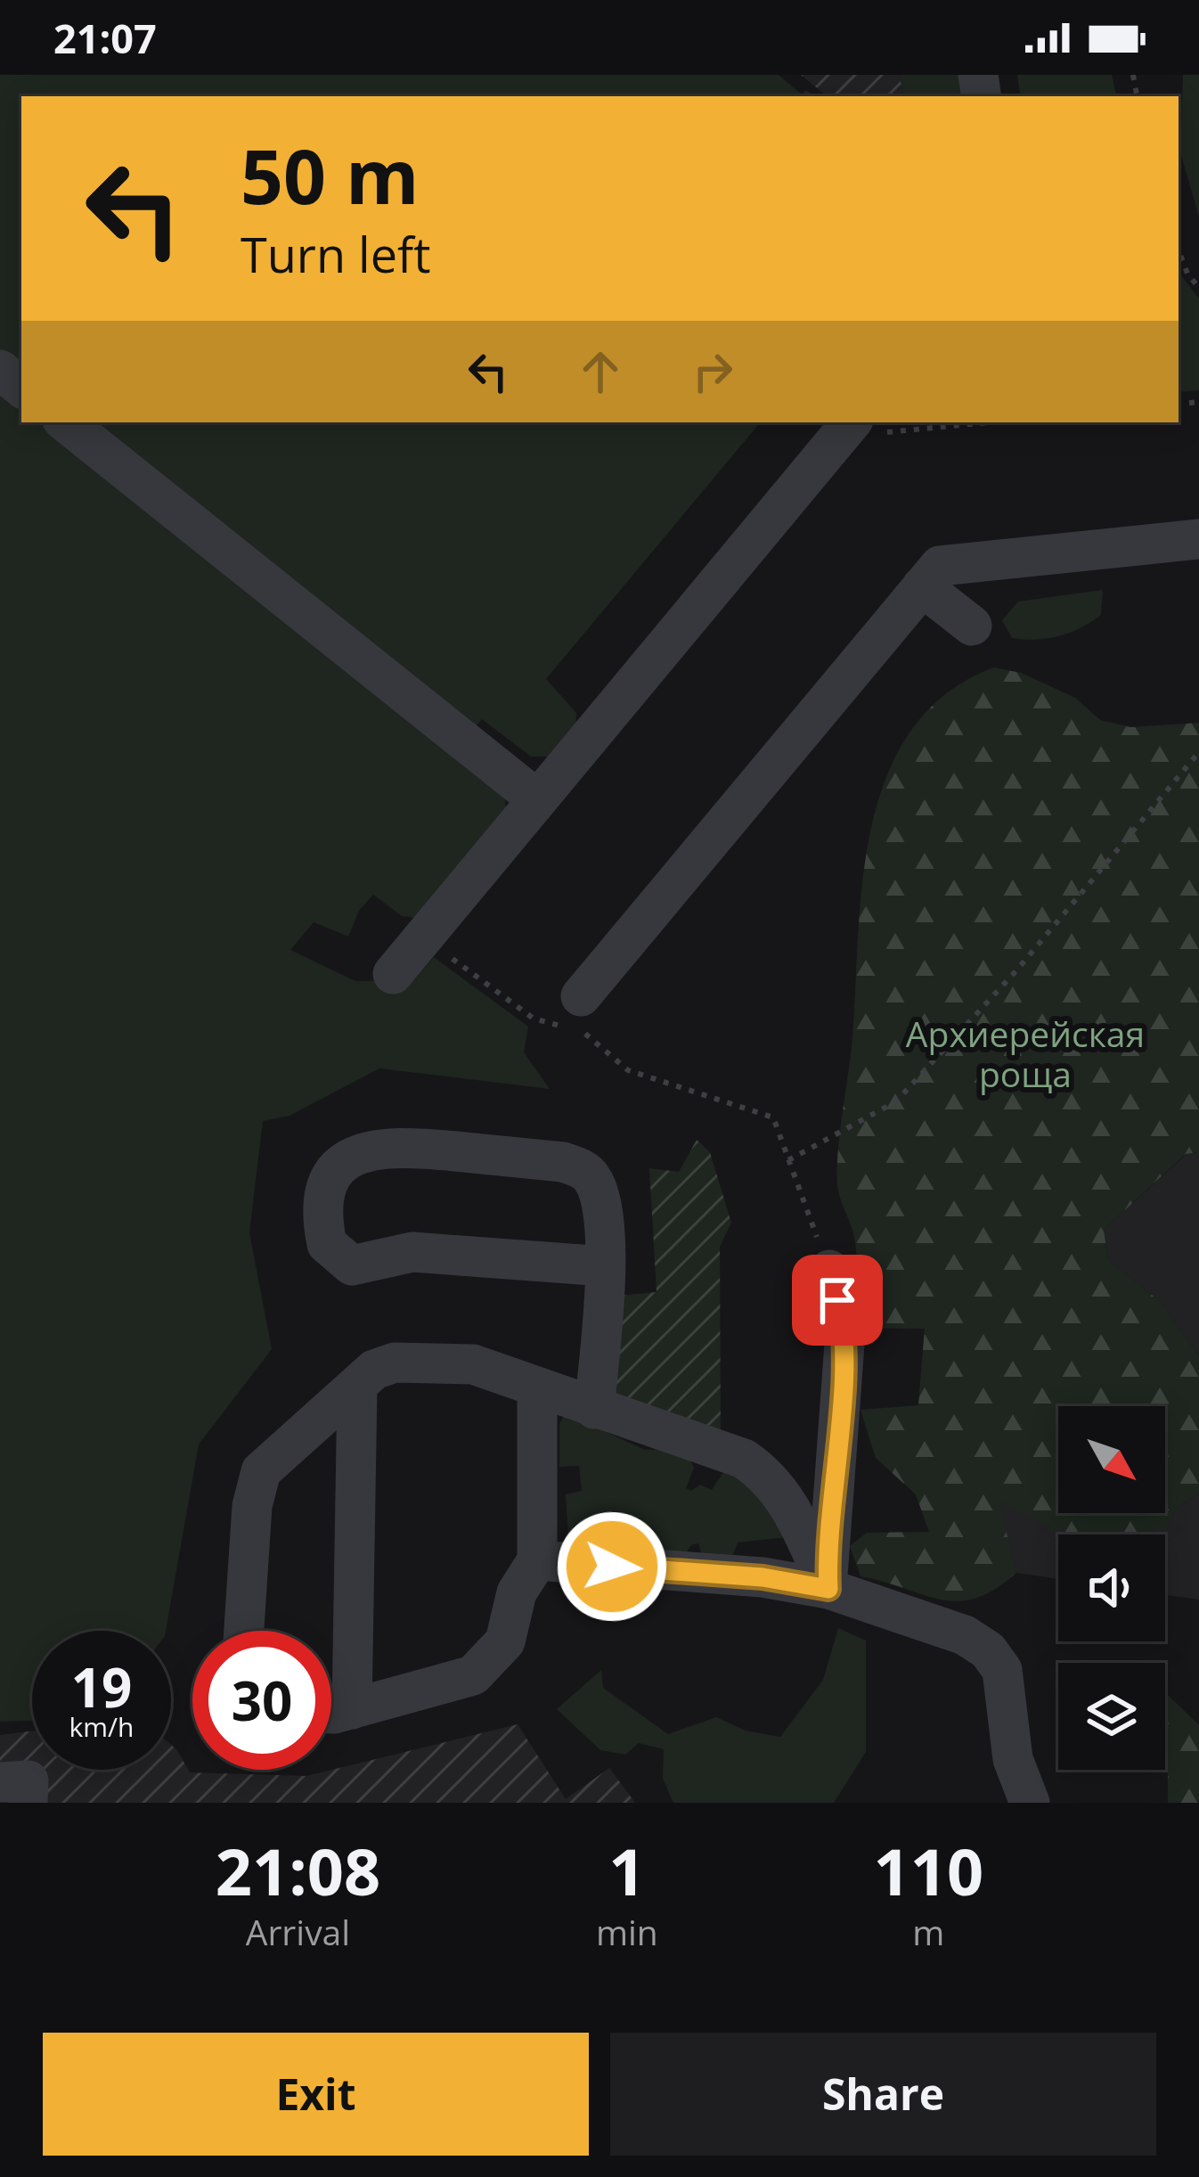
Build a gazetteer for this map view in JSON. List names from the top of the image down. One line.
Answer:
{"parks":["Архиерейская роща"],"north":"bottom right","page":{"status":"21:07","turn":["50 m","Turn left"],"speed":"19 km/h","limit":"30","eta":["21:08","Arrival","1","min","110","m"],"buttons":["Exit","Share"]}}
